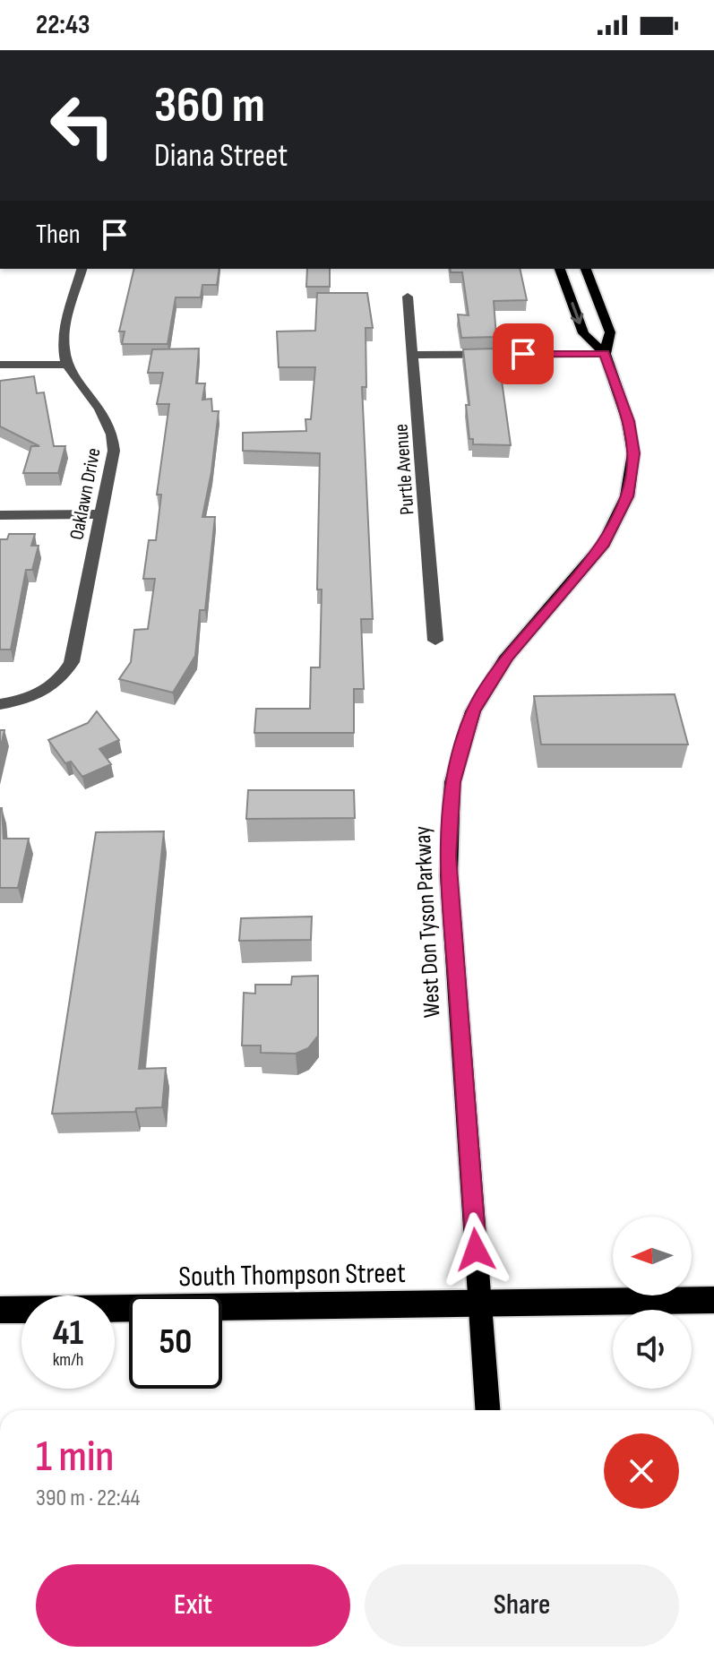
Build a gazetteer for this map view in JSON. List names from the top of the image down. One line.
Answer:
{"streets":{"highway":["South Thompson Street"],"main road":["West Don Tyson Parkway"],"street":["Purtle Avenue","Oaklawn Drive"]},"crossings":[["West Don Tyson Parkway","South Thompson Street"]],"north":"left","page":{"status":"22:43","turn":["360 m","Diana Street"],"then":"Then","speed":"41 km/h","limit":"50","heading":["1 min","390 m · 22:44"],"buttons":["Exit","Share"]}}
